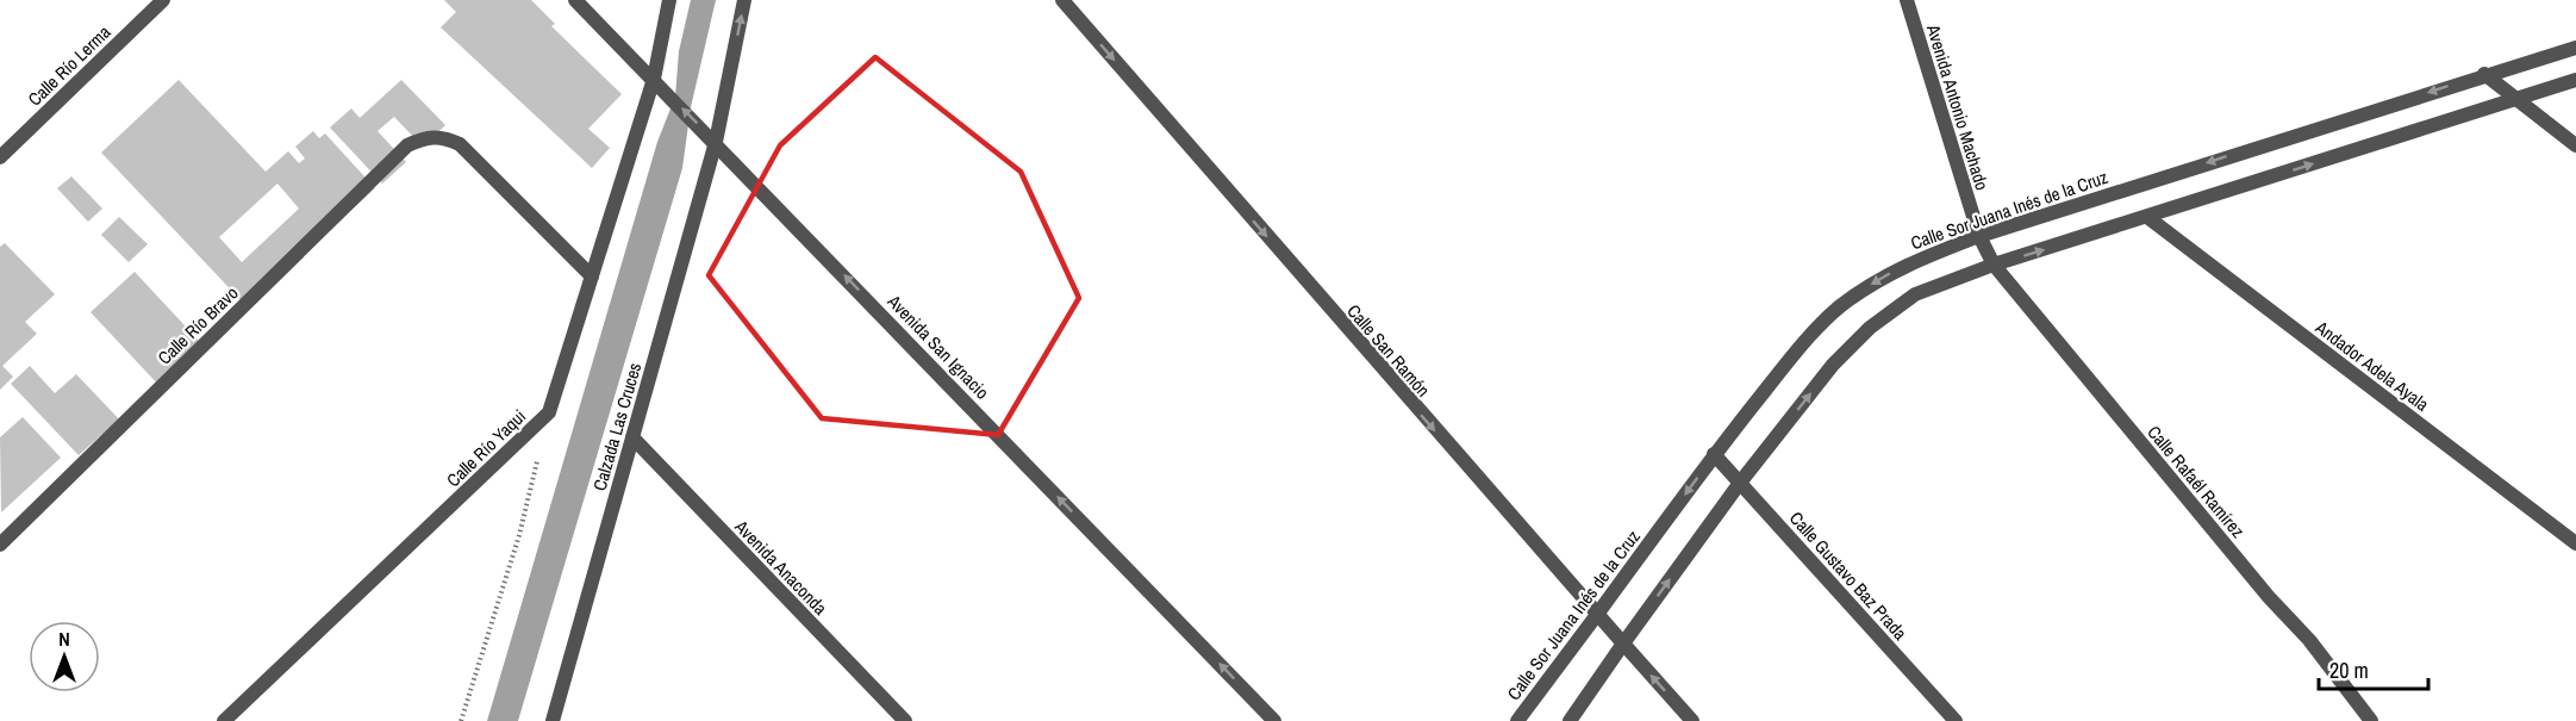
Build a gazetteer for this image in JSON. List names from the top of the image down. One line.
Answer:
{"streets":{"street":["Calle Río Lerma","Avenida Antonio Machado","Calle Sor Juana Inés de la Cruz","Calle Río Bravo","Avenida San Ignacio","Calle San Ramón","Andador Adela Ayala","Calzada Las Cruces","Calle Río Yaqui","Calle Rafaél Ramírez","Avenida Anaconda","Calle Gustavo Baz Prada"]},"crossings":[["Avenida Antonio Machado","Calle Sor Juana Inés de la Cruz"],["Avenida Antonio Machado","Calle Rafaél Ramírez"],["Calle Sor Juana Inés de la Cruz","Calle San Ramón"],["Calle Sor Juana Inés de la Cruz","Calle Gustavo Baz Prada"],["Calle Río Bravo","Calle Río Yaqui"],["Avenida San Ignacio","Calzada Las Cruces"],["Avenida San Ignacio","Calle Río Yaqui"],["Calzada Las Cruces","Avenida Anaconda"]],"one_way":["Avenida San Ignacio"],"scale_bar":"20 m","north":"top"}
